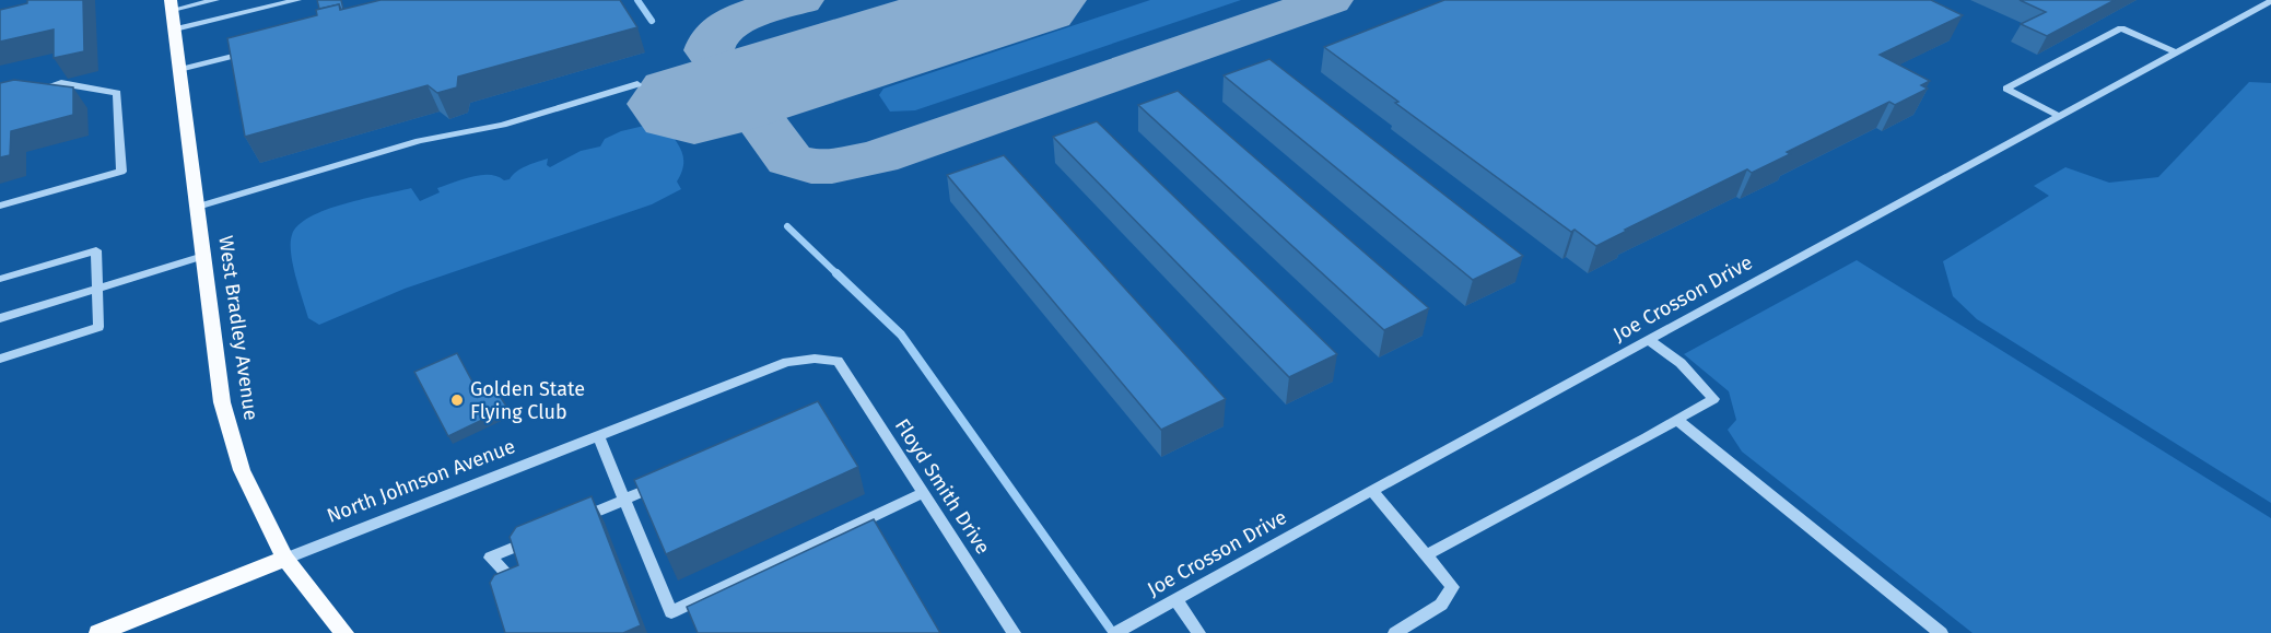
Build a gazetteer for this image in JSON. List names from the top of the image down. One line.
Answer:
{"streets":{"main road":["West Bradley Avenue","North Johnson Avenue"],"street":["Joe Crosson Drive","Floyd Smith Drive"]},"crossings":[["West Bradley Avenue","North Johnson Avenue"],["North Johnson Avenue","Floyd Smith Drive"]],"places":["Golden State Flying Club"]}
